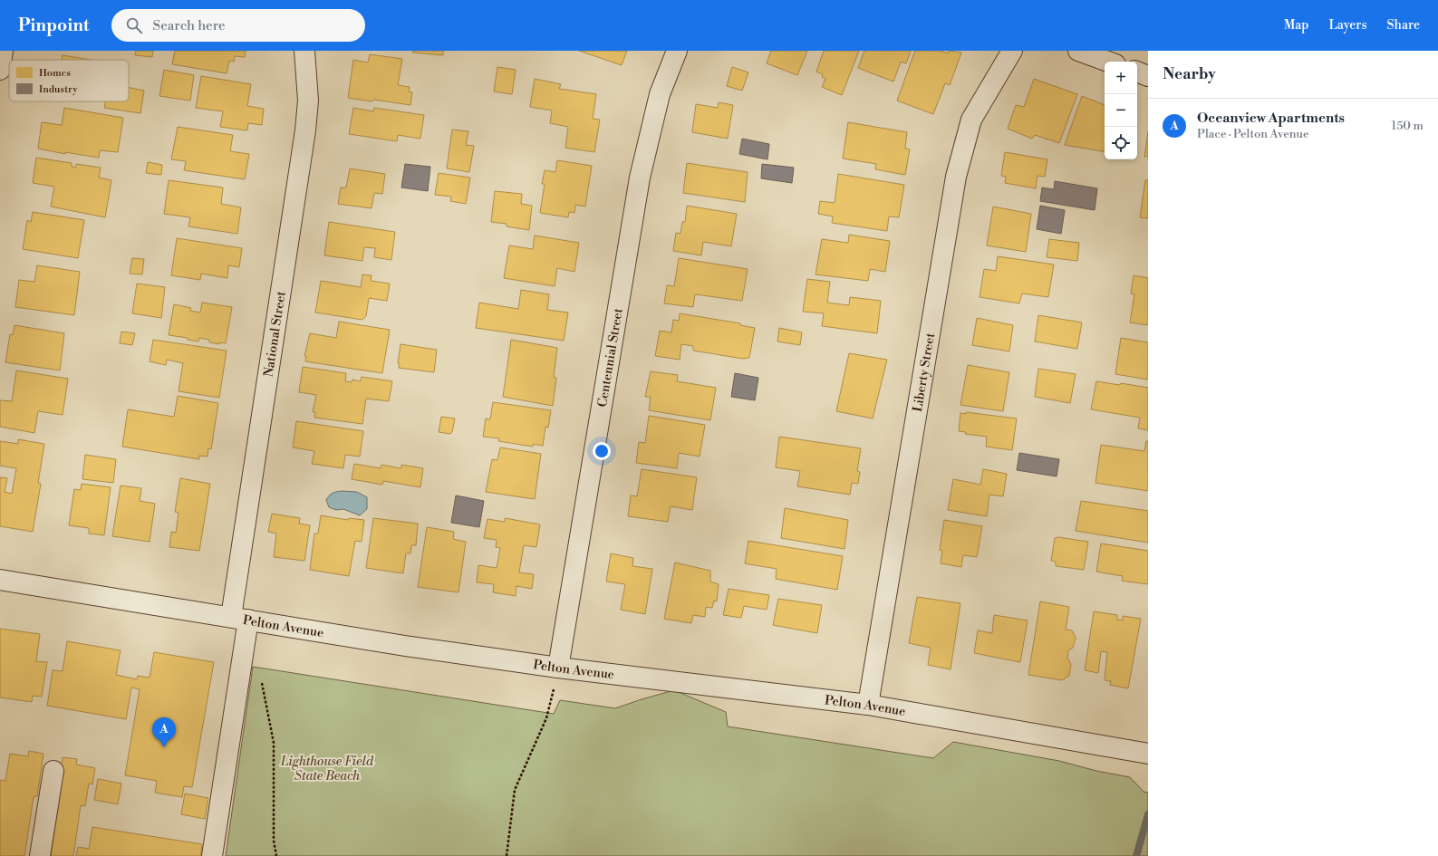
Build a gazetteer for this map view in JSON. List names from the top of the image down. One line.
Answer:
{"streets":{"street":["National Street","Centennial Street","Liberty Street","Pelton Avenue"]},"crossings":[["National Street","Pelton Avenue"],["Centennial Street","Pelton Avenue"],["Liberty Street","Pelton Avenue"]],"parks":["Lighthouse Field State Beach"],"legend":["Homes","Industry"],"page":{"header":"Pinpoint","search":"Search here","nav":["Map","Layers","Share"],"heading":"Nearby","map_buttons":["+","−"],"list":[{"mark":"A","name":"Oceanview Apartments","note":"Place · Pelton Avenue","value":"150 m"}],"pins":"A"}}
